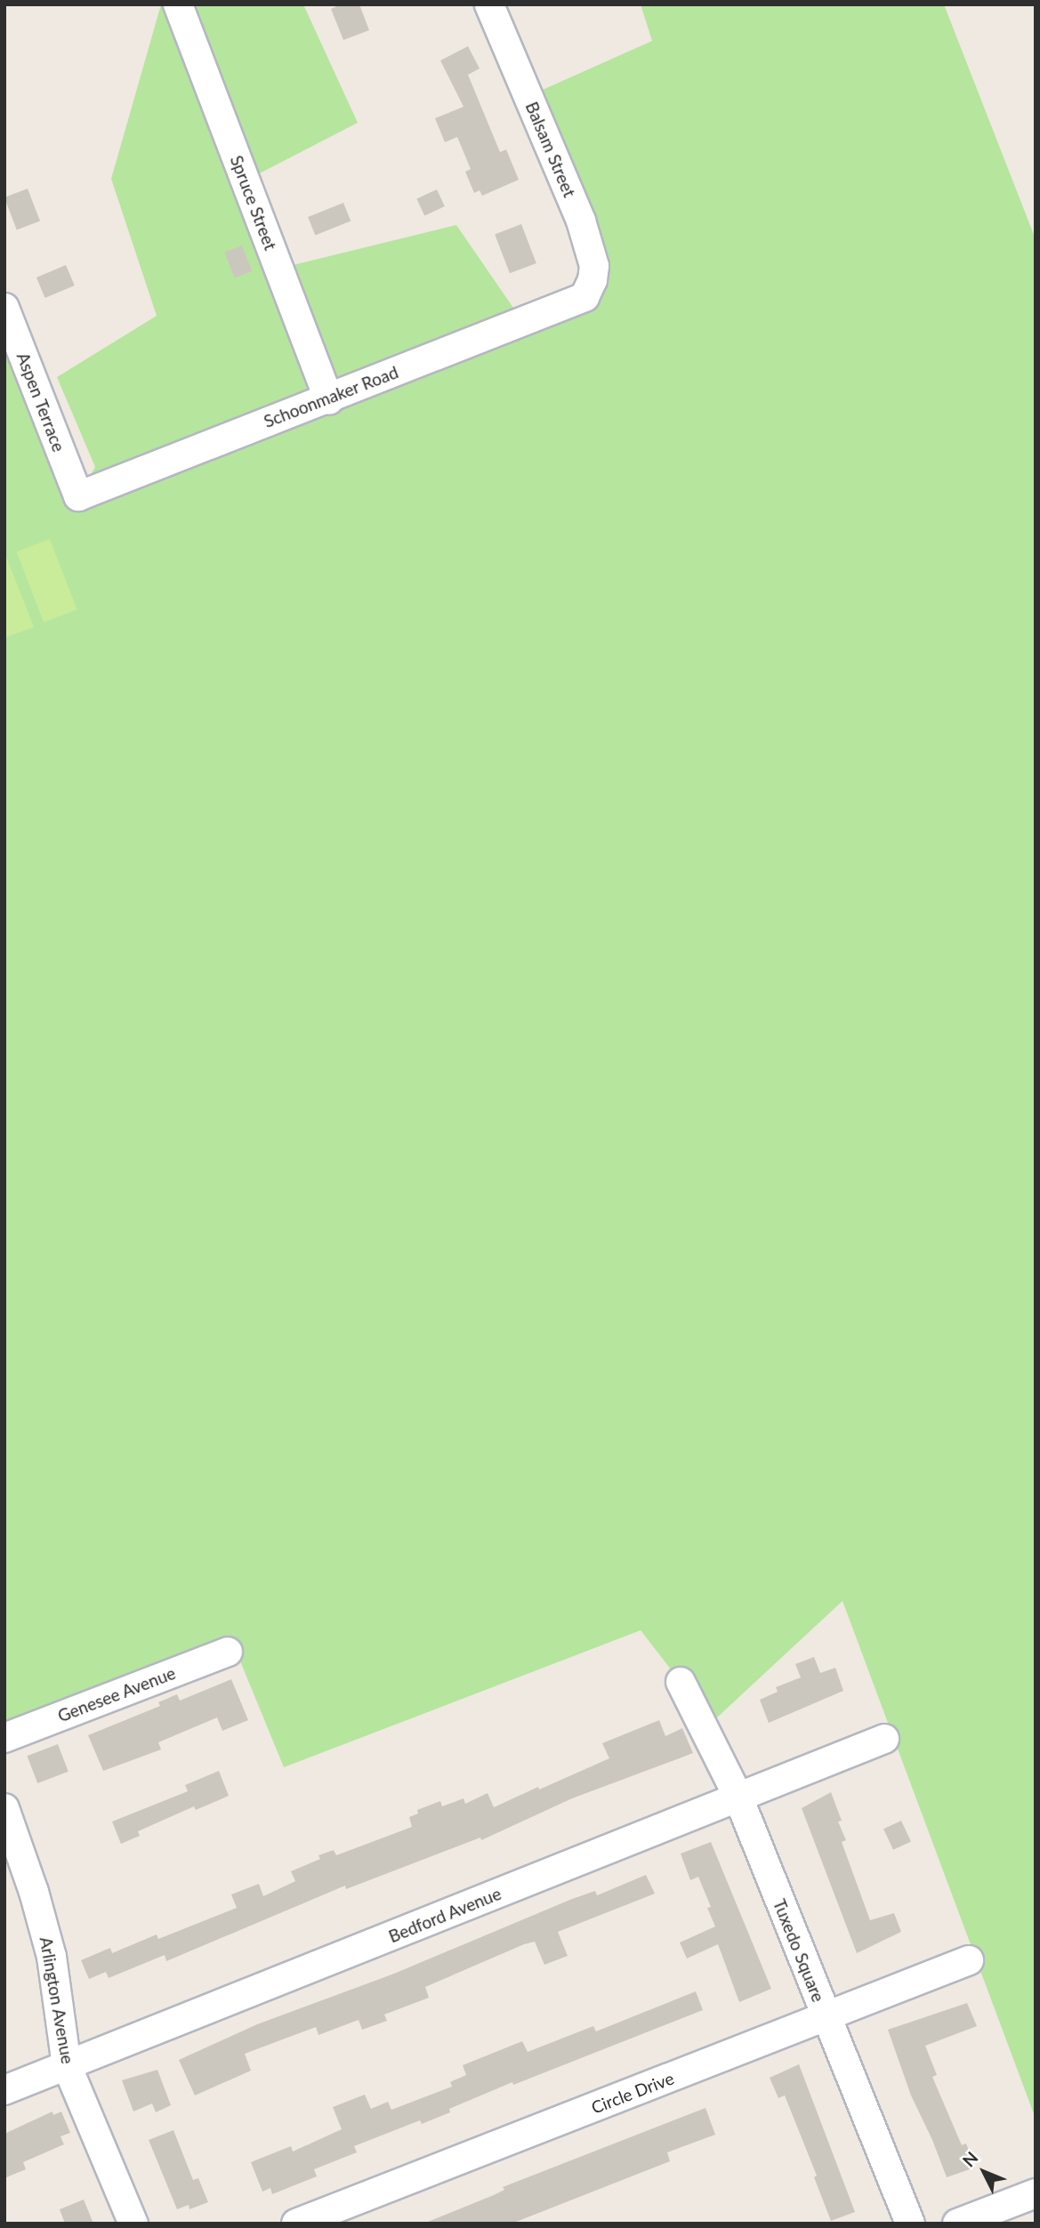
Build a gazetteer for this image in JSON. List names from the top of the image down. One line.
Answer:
{"streets":{"street":["Balsam Street","Spruce Street","Schoonmaker Road","Aspen Terrace","Genesee Avenue","Bedford Avenue","Tuxedo Square","Arlington Avenue","Circle Drive"]},"crossings":[["Balsam Street","Schoonmaker Road"],["Spruce Street","Schoonmaker Road"],["Schoonmaker Road","Aspen Terrace"],["Bedford Avenue","Tuxedo Square"],["Bedford Avenue","Arlington Avenue"],["Tuxedo Square","Circle Drive"]],"north":"top left"}
